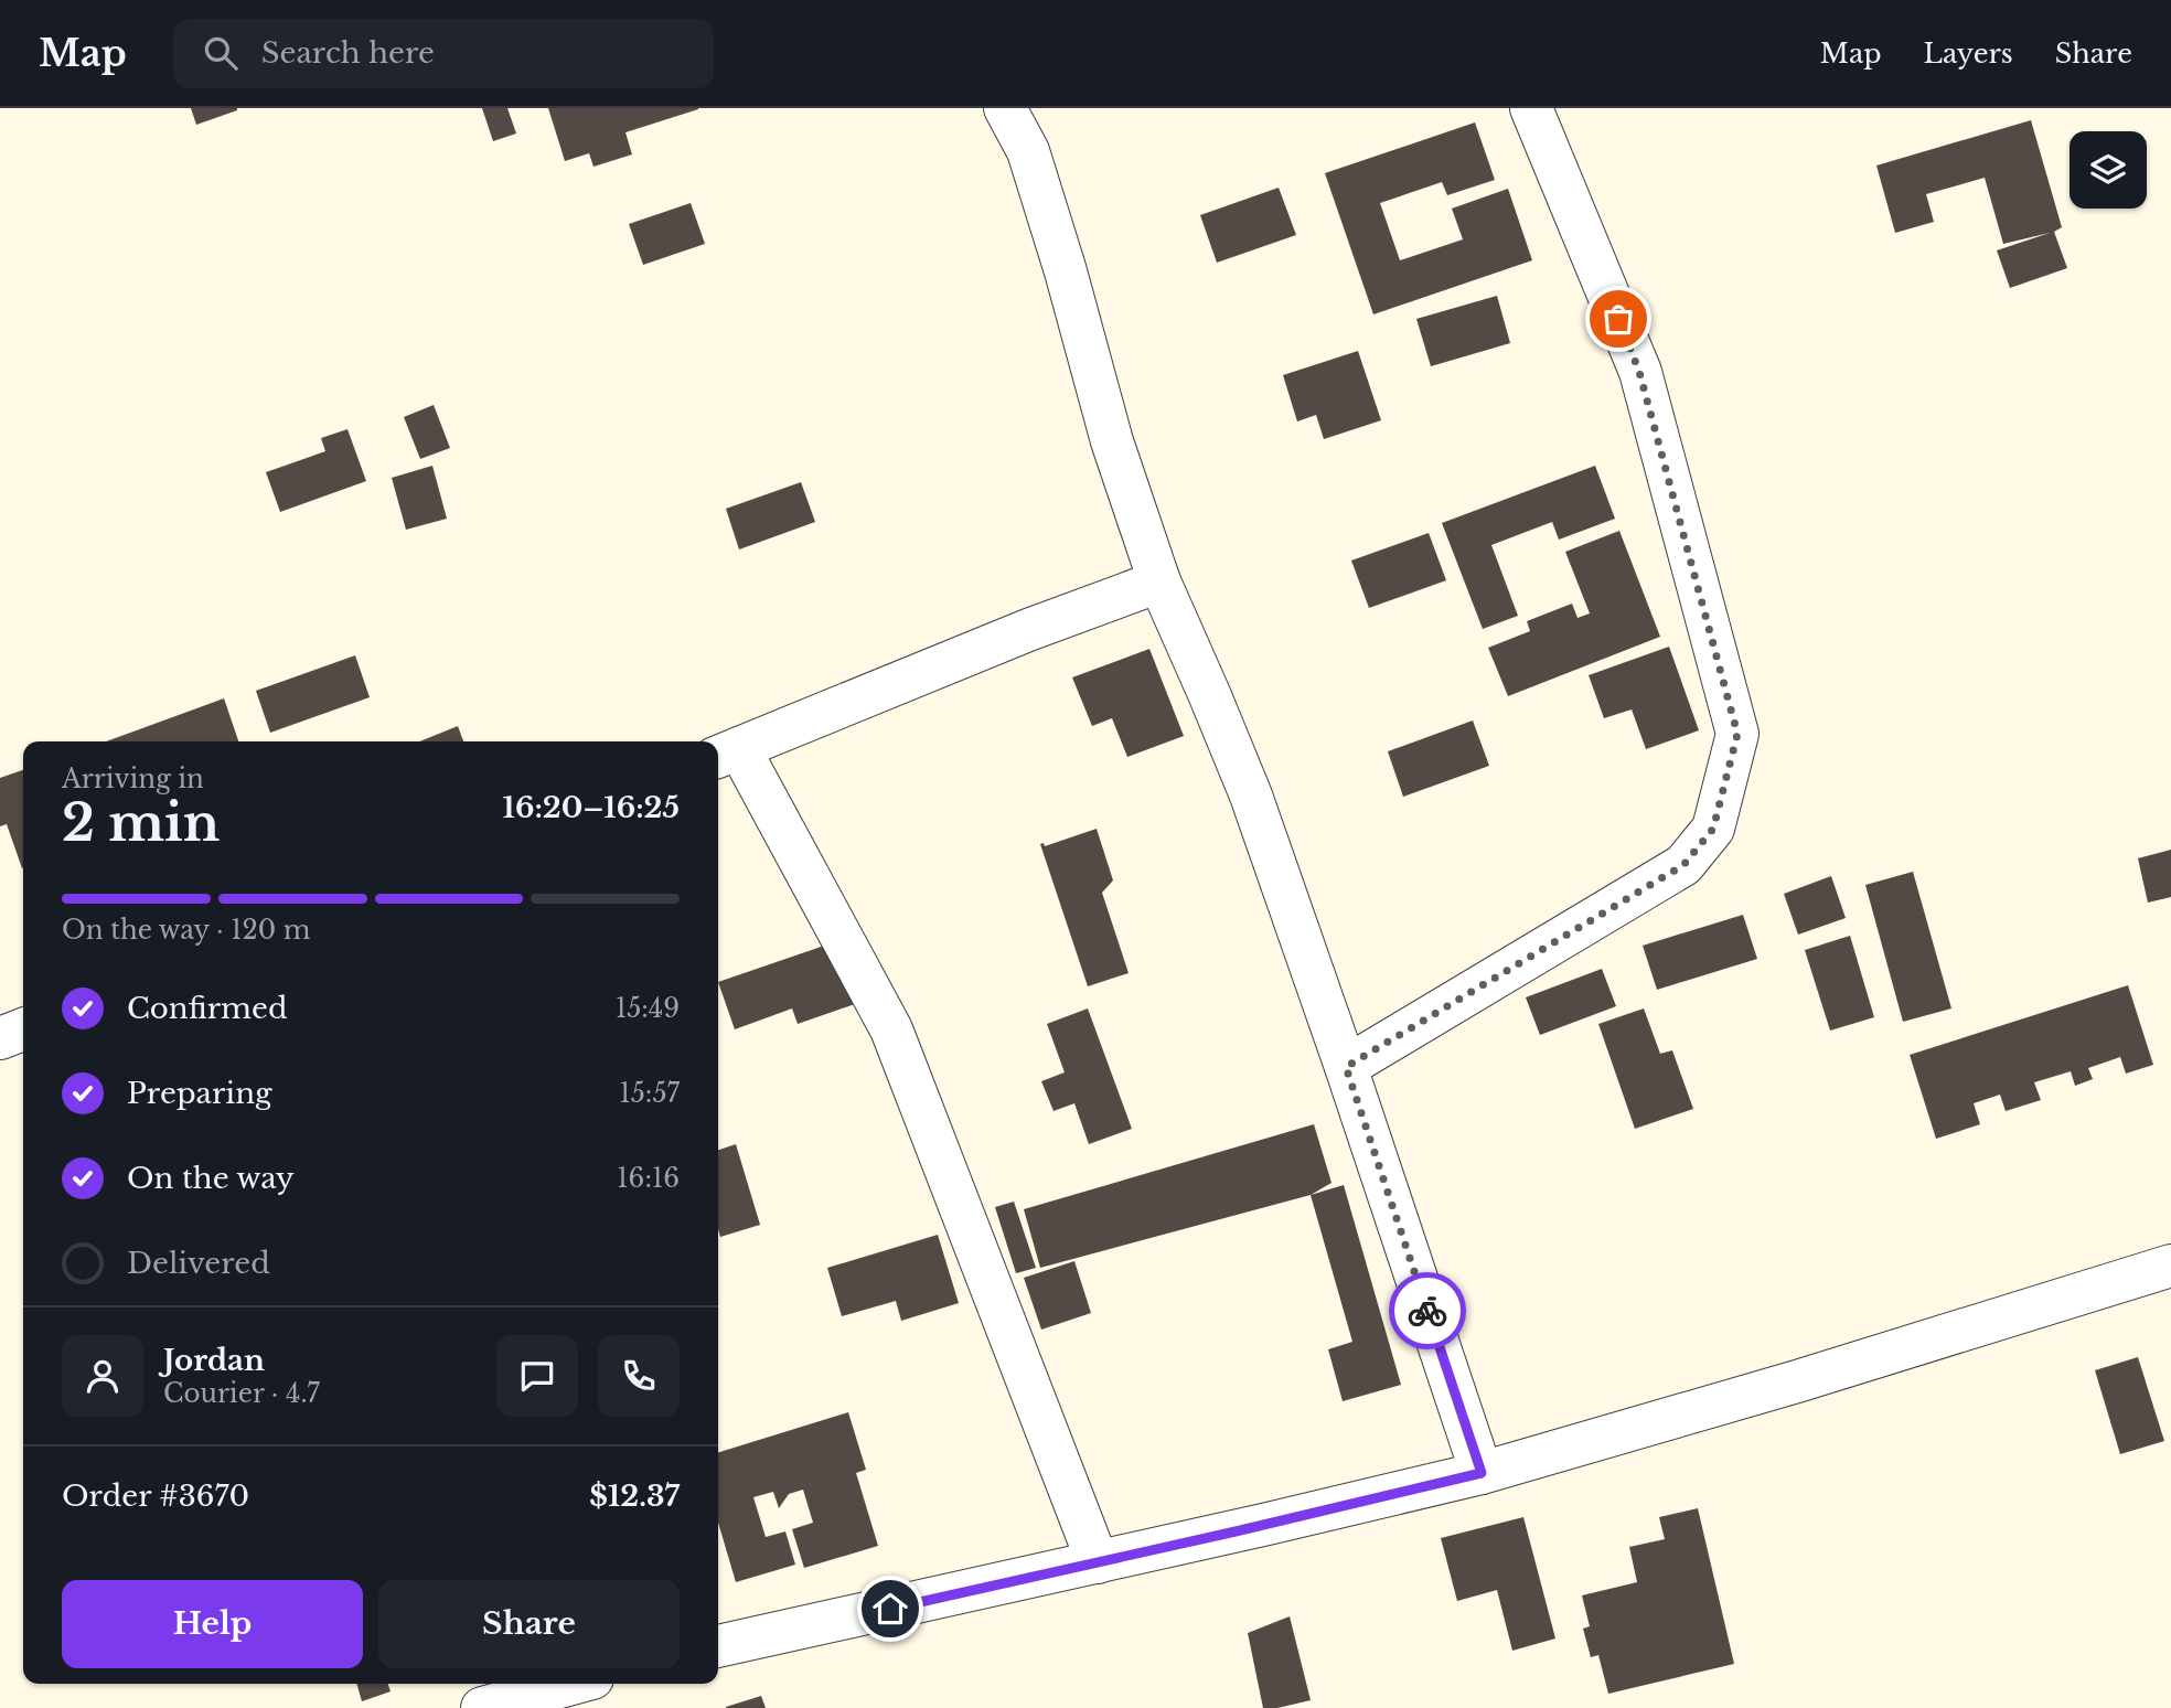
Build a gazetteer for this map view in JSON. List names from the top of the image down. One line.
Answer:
{"page":{"header":"Map","search":"Search here","nav":["Map","Layers","Share"],"heading":["2 min","Arriving in","16:20–16:25"],"panel":["Jordan","Courier · 4.7","Order #3670","$12.37"],"bar":"On the way · 120 m","list":[["Confirmed","15:49"],["Preparing","15:57"],["On the way","16:16"],"Delivered"],"buttons":["Help","Share"]}}
